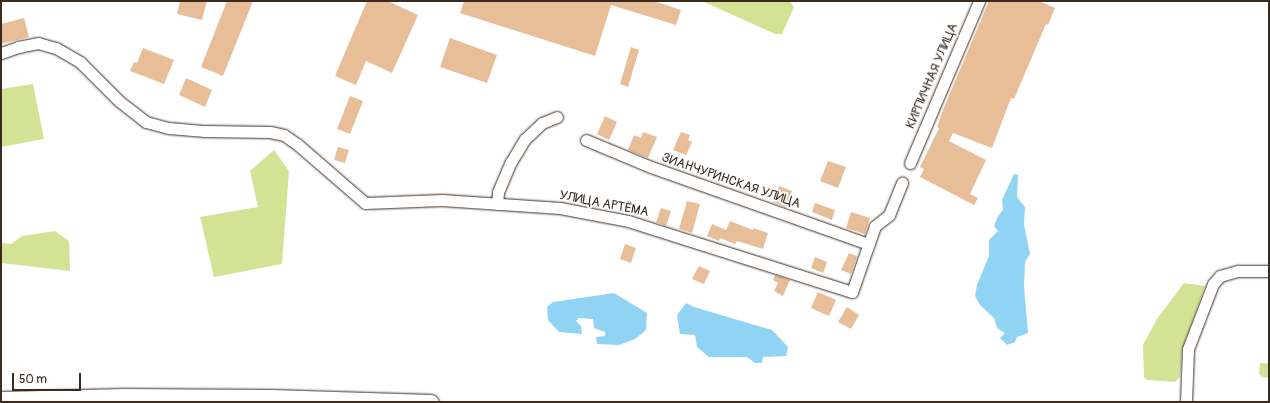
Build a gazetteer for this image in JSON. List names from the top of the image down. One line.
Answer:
{"streets":{"street":["КИРПИЧНАЯ УЛИЦА","ЗИАНЧУРИНСКАЯ УЛИЦА","УЛИЦА АРТЁМА"]},"crossings":[["ЗИАНЧУРИНСКАЯ УЛИЦА","УЛИЦА АРТЁМА"]],"scale_bar":"50 m"}
